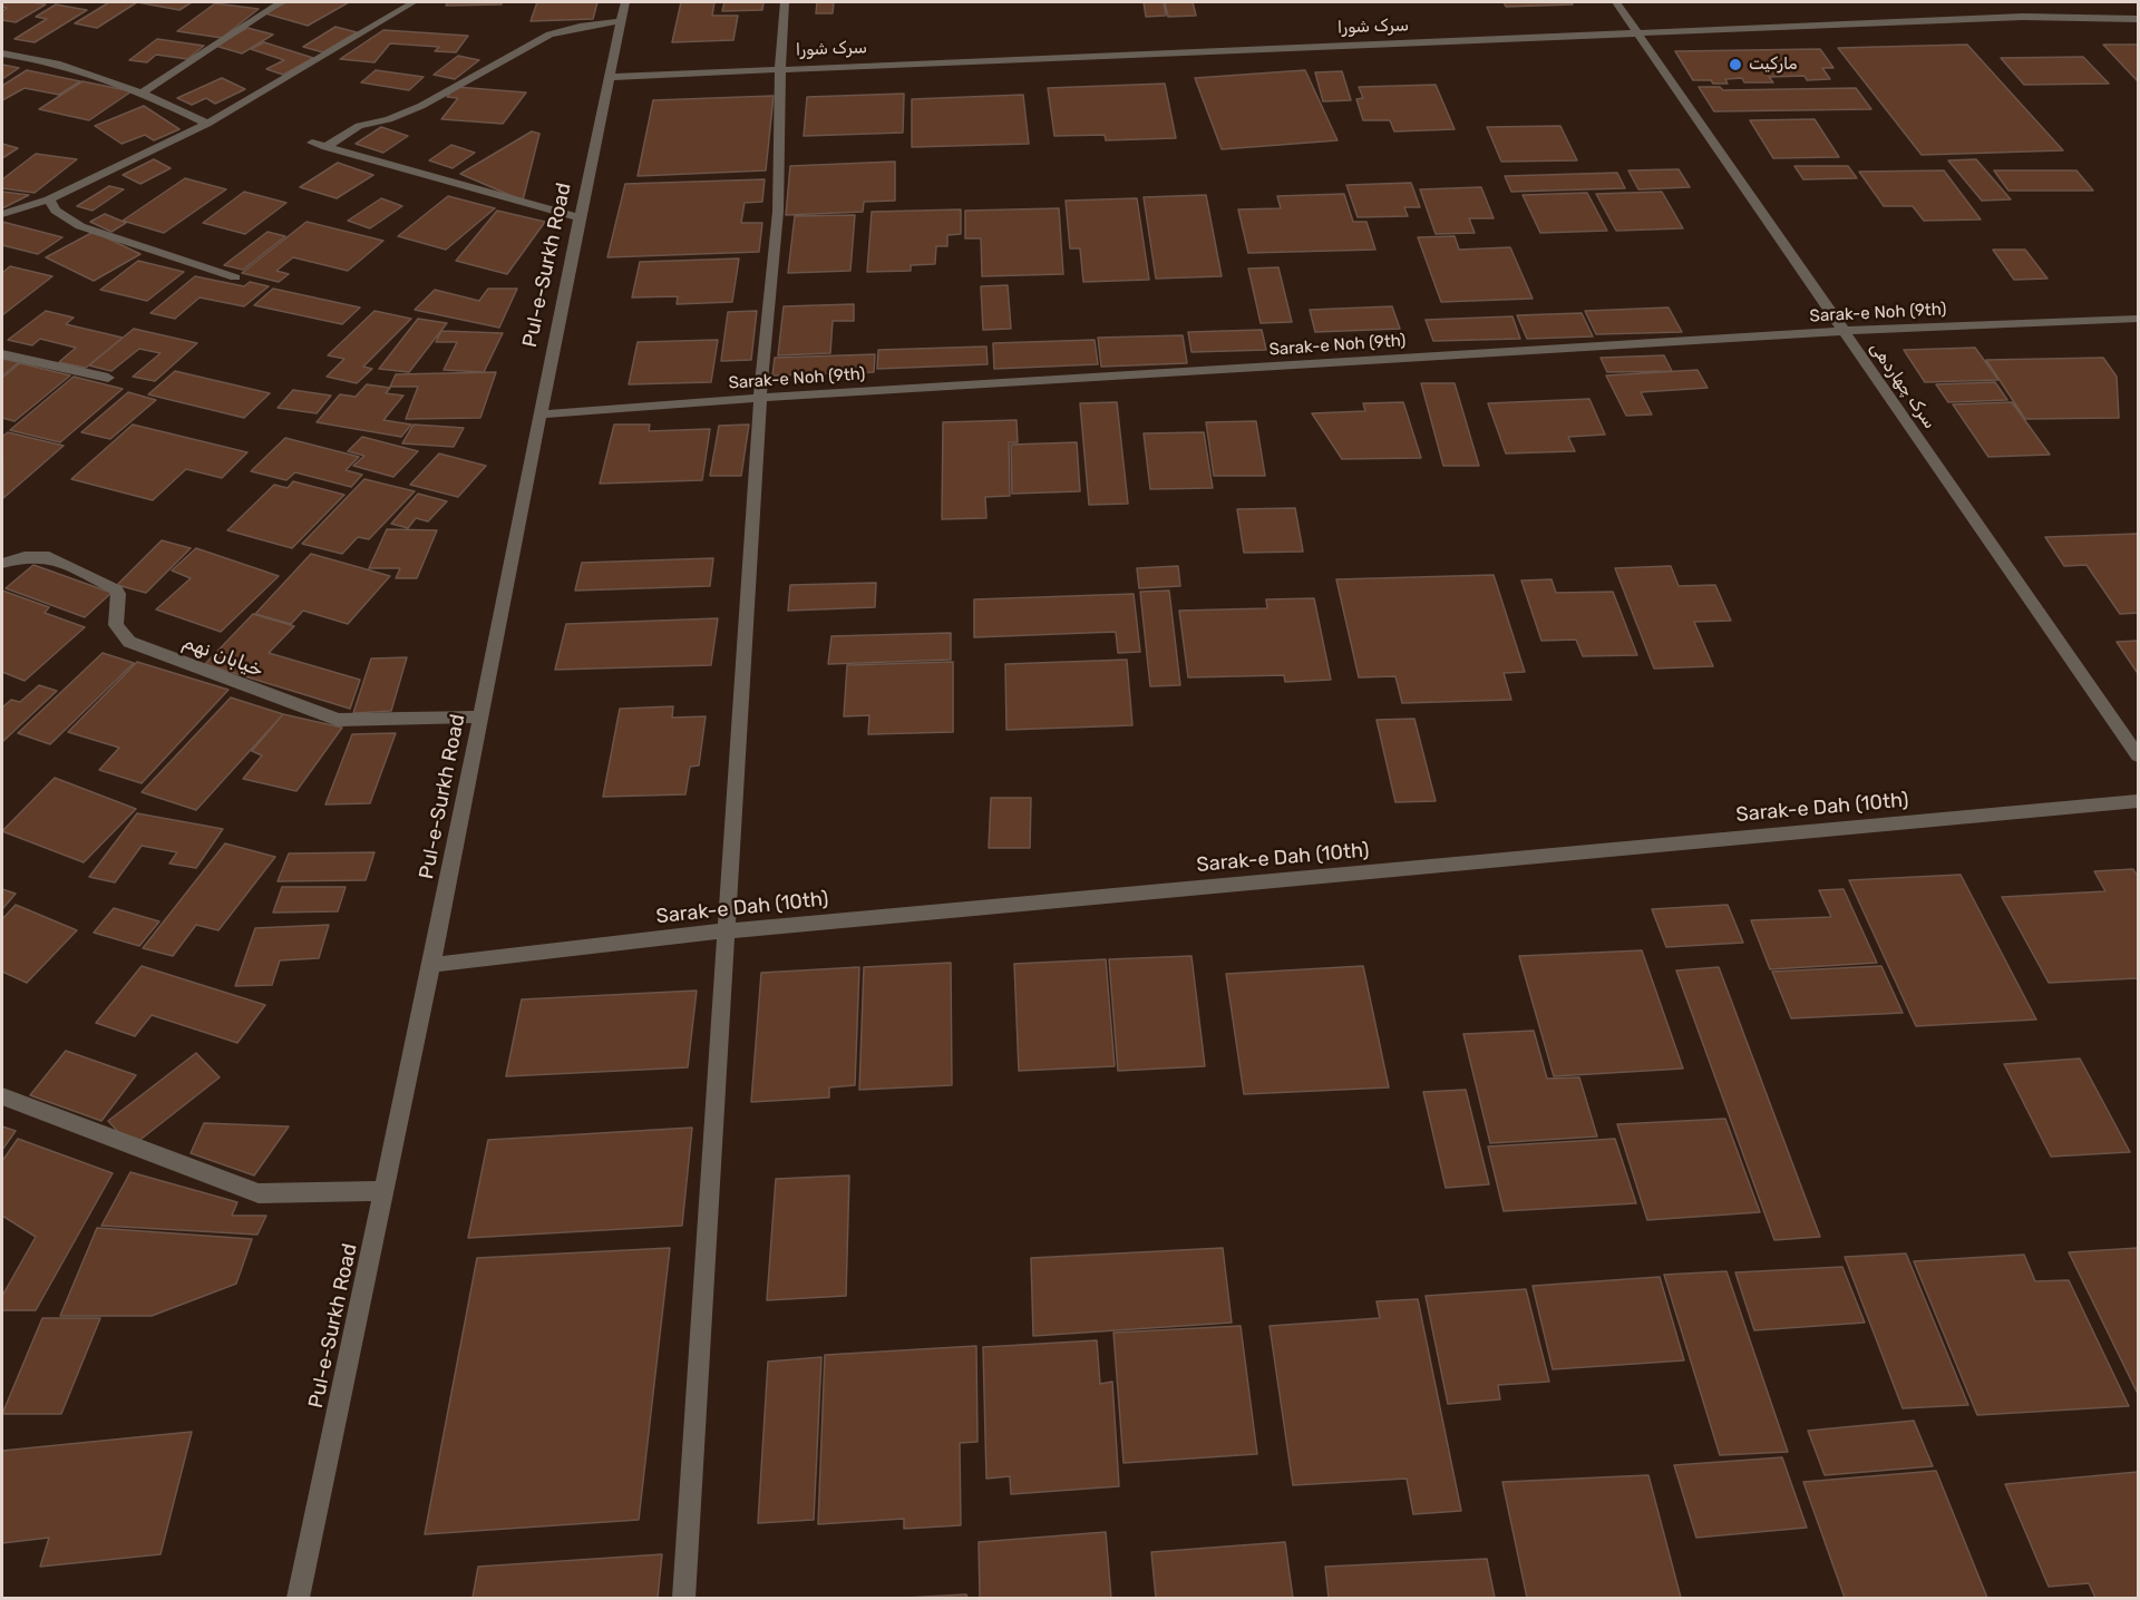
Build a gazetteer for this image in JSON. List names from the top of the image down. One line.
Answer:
{"streets":{"street":["سرک شورا","Pul-e-Surkh Road","Sarak-e Noh (9th)","سرک چهاردهی","خیابان نهم","Sarak-e Dah (10th)"]},"crossings":[["سرک شورا","Pul-e-Surkh Road"],["سرک شورا","سرک چهاردهی"],["Pul-e-Surkh Road","Sarak-e Noh (9th)"],["Pul-e-Surkh Road","خیابان نهم"],["Pul-e-Surkh Road","Sarak-e Dah (10th)"],["Sarak-e Noh (9th)","سرک چهاردهی"]],"places":["مارکیت"]}
